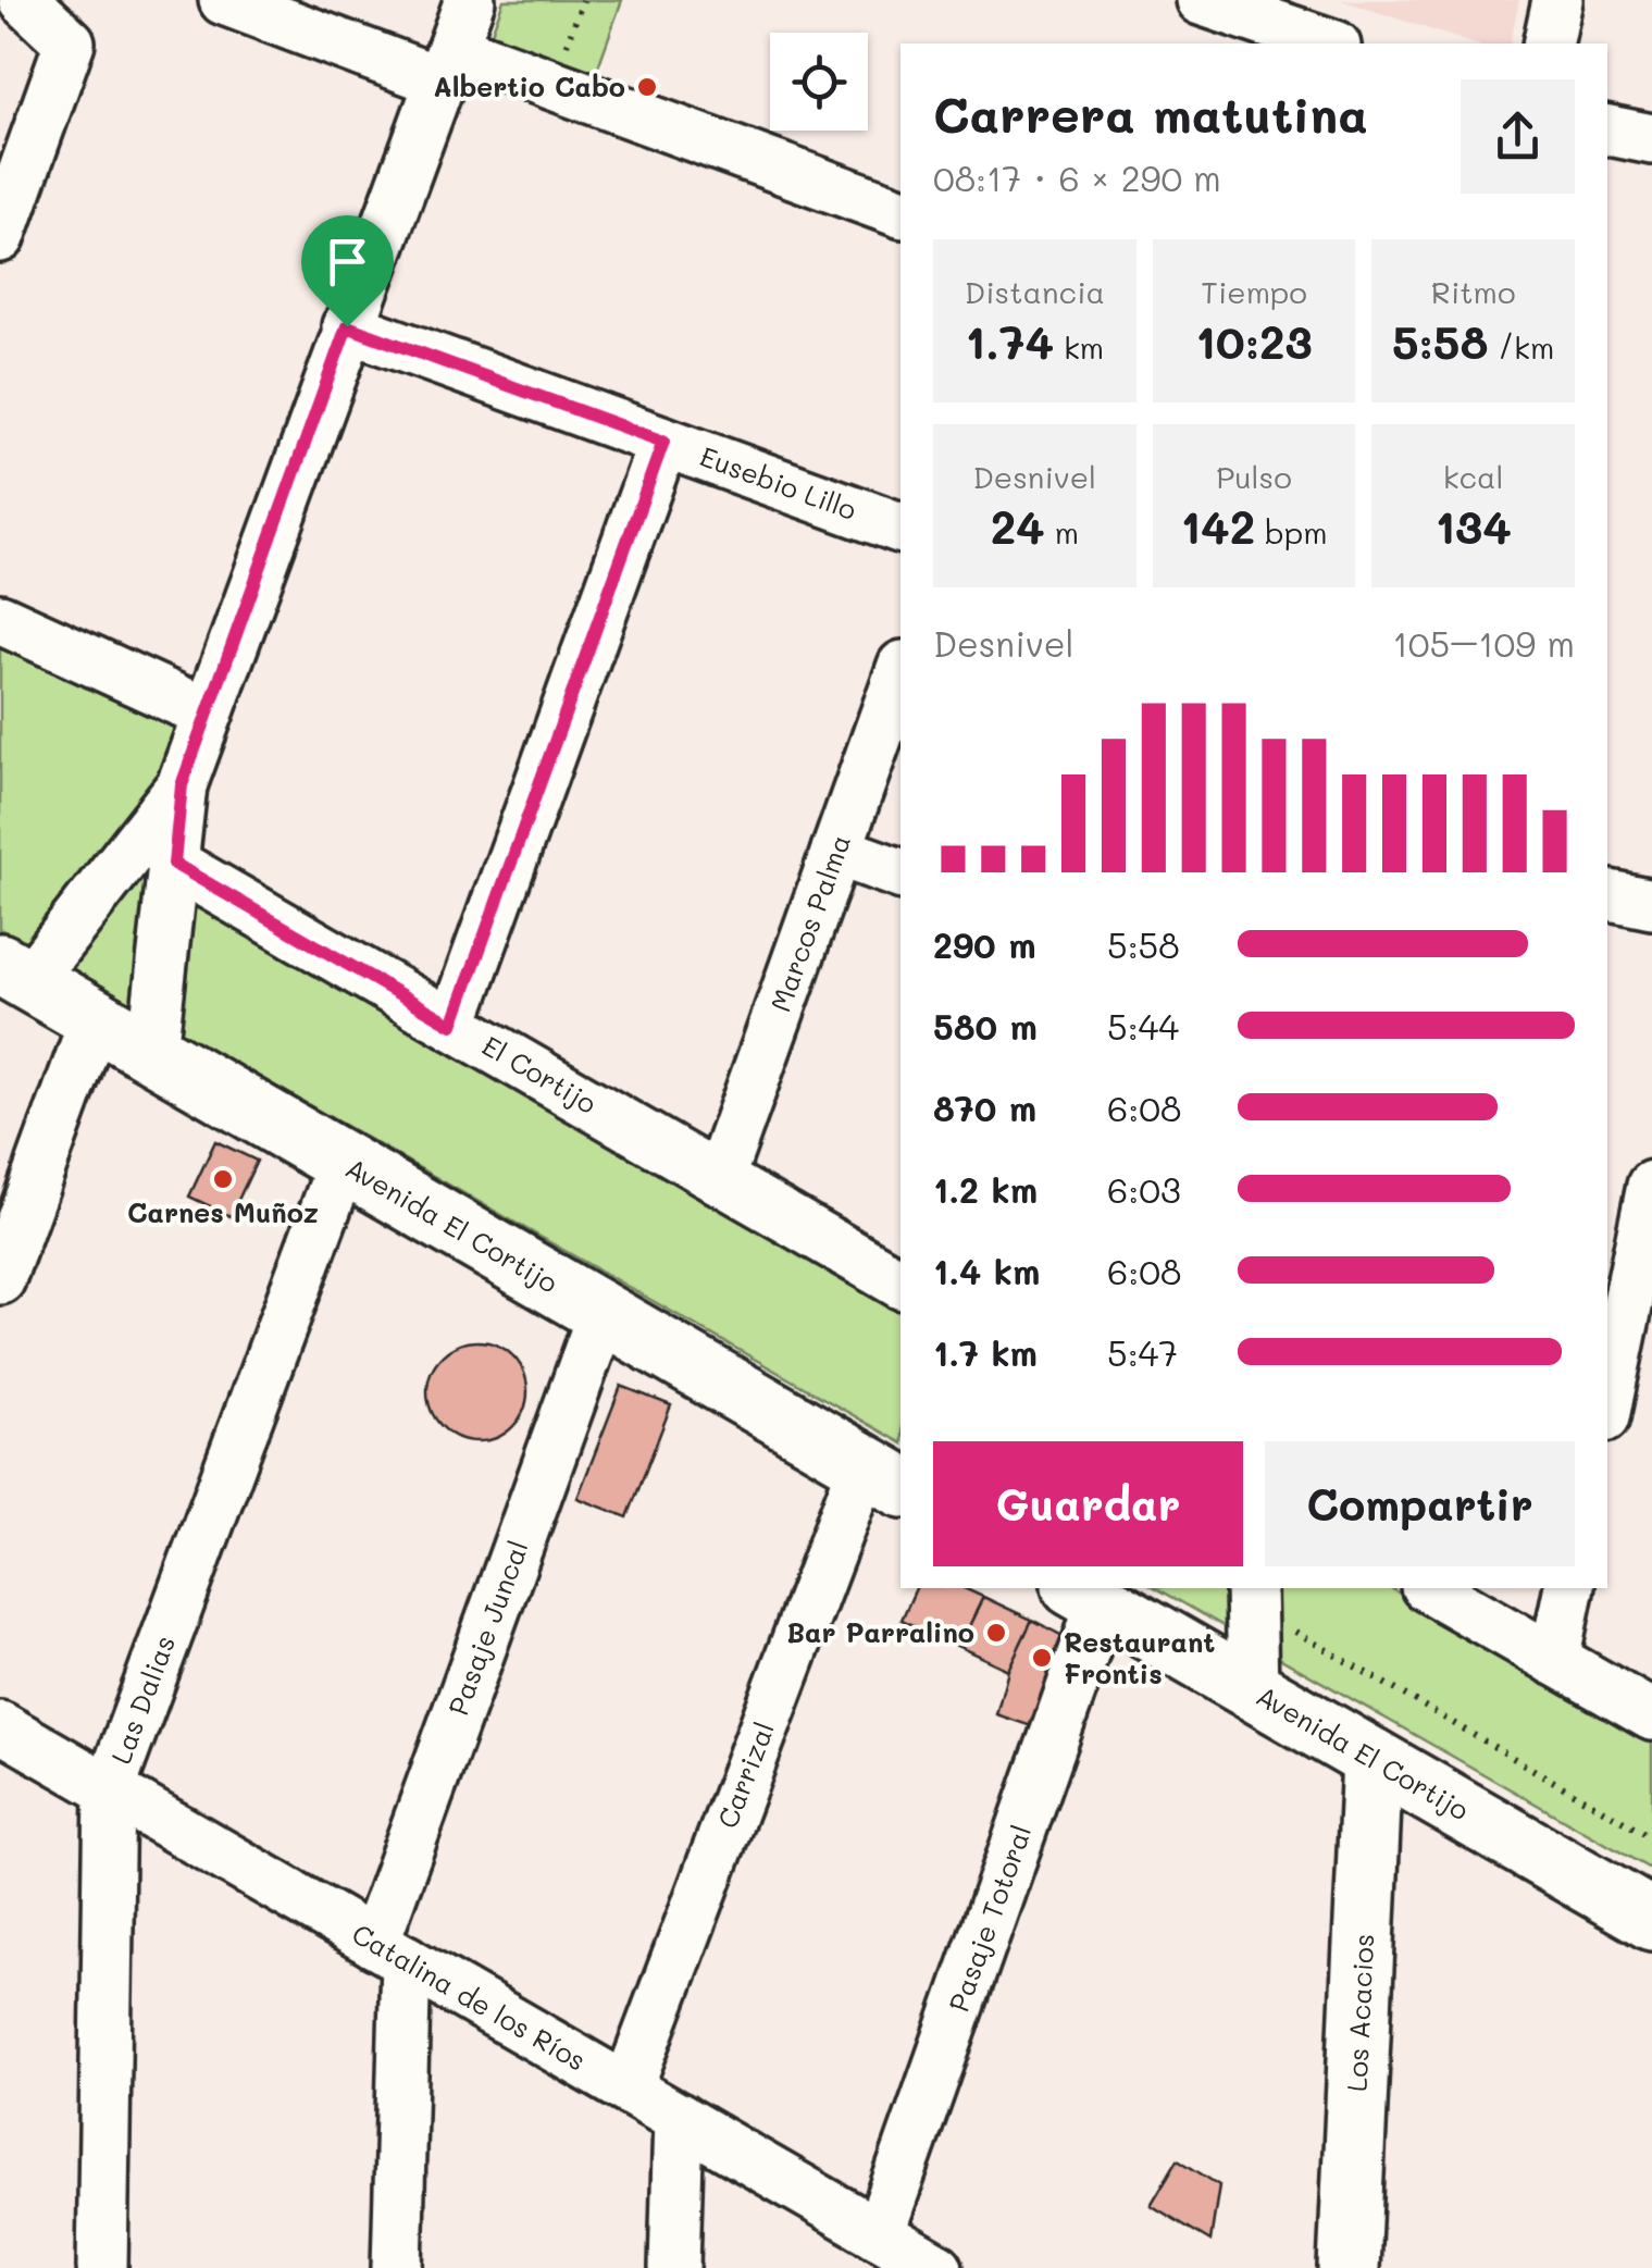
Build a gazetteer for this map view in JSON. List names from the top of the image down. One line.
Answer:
{"streets":{"street":["Eusebio Lillo","Marcos Palma","El Cortijo","Avenida El Cortijo","Pasaje Juncal","Las Dalias","Carrizal","Pasaje Totoral","Catalina de los Ríos","Los Acacios"]},"crossings":[["Marcos Palma","El Cortijo"],["Avenida El Cortijo","Pasaje Juncal"],["Avenida El Cortijo","Las Dalias"],["Avenida El Cortijo","Carrizal"],["Avenida El Cortijo","Pasaje Totoral"],["Avenida El Cortijo","Los Acacios"],["Pasaje Juncal","Catalina de los Ríos"],["Las Dalias","Catalina de los Ríos"],["Carrizal","Catalina de los Ríos"],["Pasaje Totoral","Catalina de los Ríos"]],"places":["Albertio Cabo","Carnes Muñoz","Bar Parralino","Restaurant Frontis"],"page":{"heading":["Carrera matutina","08:17 · 6 × 290 m"],"stats":[["Distancia","1.74 km"],["Tiempo","10:23"],["Ritmo","5:58 /km"],["Desnivel","24 m"],["Pulso","142 bpm"],["kcal","134"]],"chart":["Desnivel","105–109 m"],"list":[{"name":"290 m","note":"5:58"},{"name":"580 m","note":"5:44"},{"name":"870 m","note":"6:08"},{"name":"1.2 km","note":"6:03"},{"name":"1.4 km","note":"6:08"},{"name":"1.7 km","note":"5:47"}],"buttons":["Guardar","Compartir"]}}
